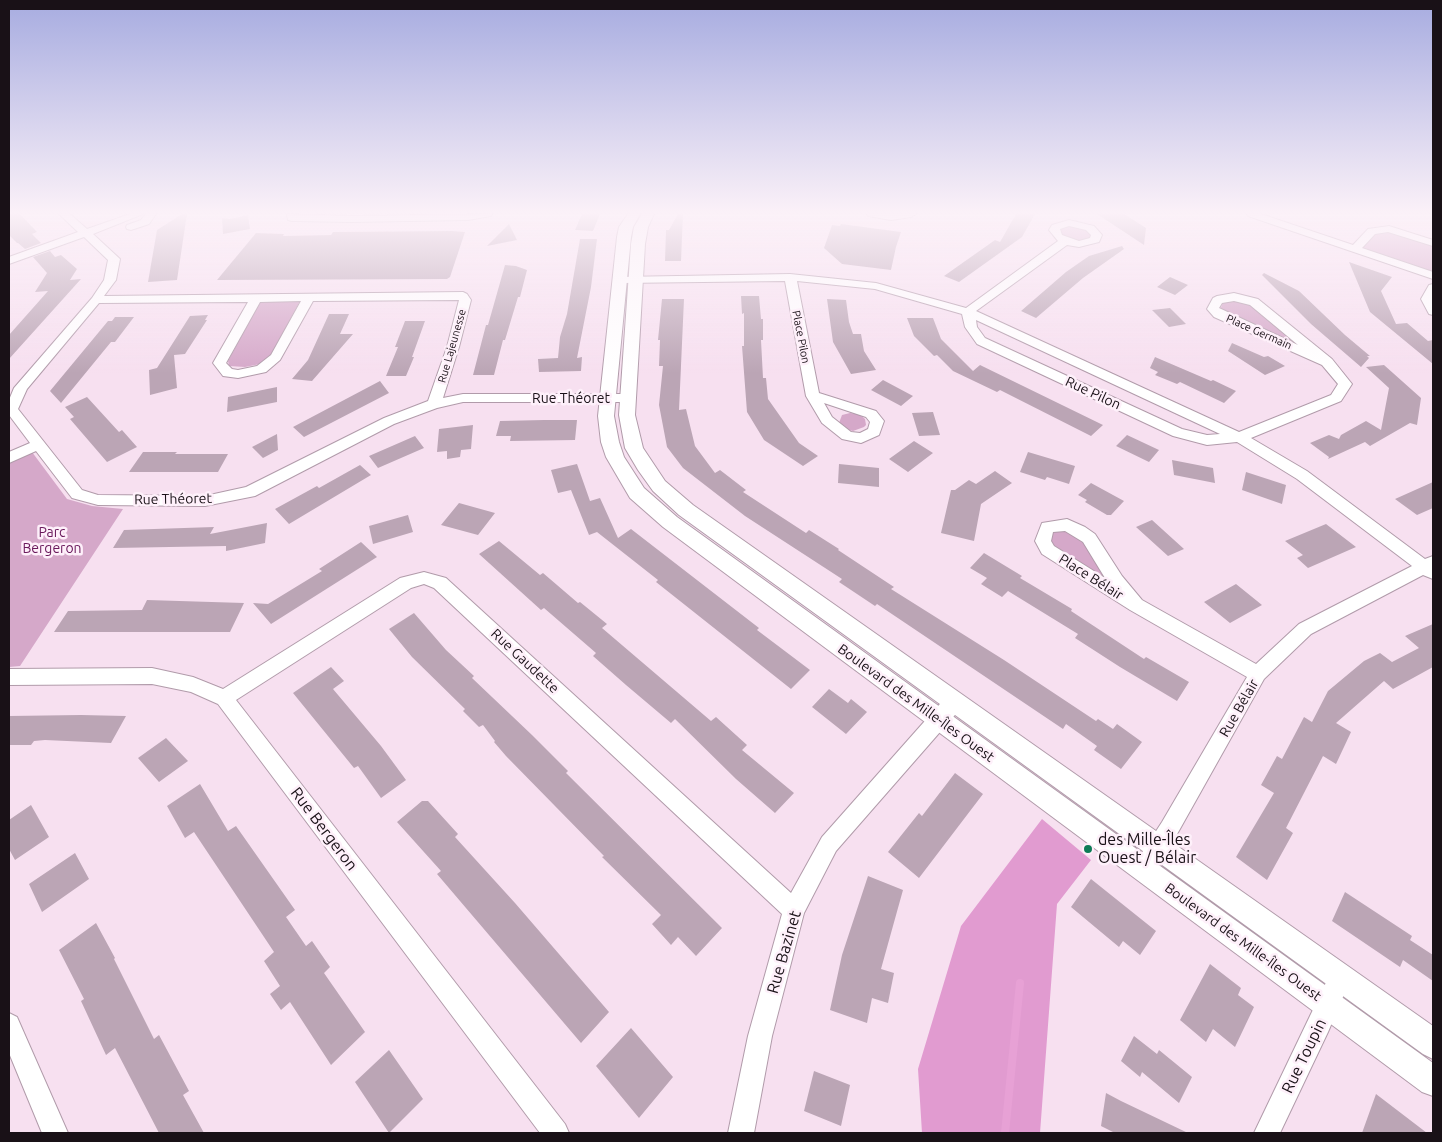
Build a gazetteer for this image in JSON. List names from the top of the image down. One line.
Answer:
{"streets":{"street":["Place Germain","Place Pilon","Rue Lajeunesse","Rue Pilon","Rue Théoret","Place Bélair","Rue Gaudette","Boulevard des Mille-Îles Ouest","Rue Bélair","Rue Bergeron","Rue Bazinet","Rue Toupin"]},"crossings":[["Place Germain","Rue Pilon"],["Place Pilon","Rue Pilon"],["Rue Lajeunesse","Rue Théoret"],["Rue Pilon","Boulevard des Mille-Îles Ouest"],["Rue Pilon","Rue Bélair"],["Rue Théoret","Boulevard des Mille-Îles Ouest"],["Place Bélair","Rue Bélair"],["Rue Gaudette","Rue Bergeron"],["Rue Gaudette","Rue Bazinet"],["Boulevard des Mille-Îles Ouest","Rue Bélair"],["Boulevard des Mille-Îles Ouest","Rue Bazinet"],["Boulevard des Mille-Îles Ouest","Rue Toupin"]],"parks":["Parc Bergeron"],"places":["des Mille-Îles Ouest / Bélair"]}
